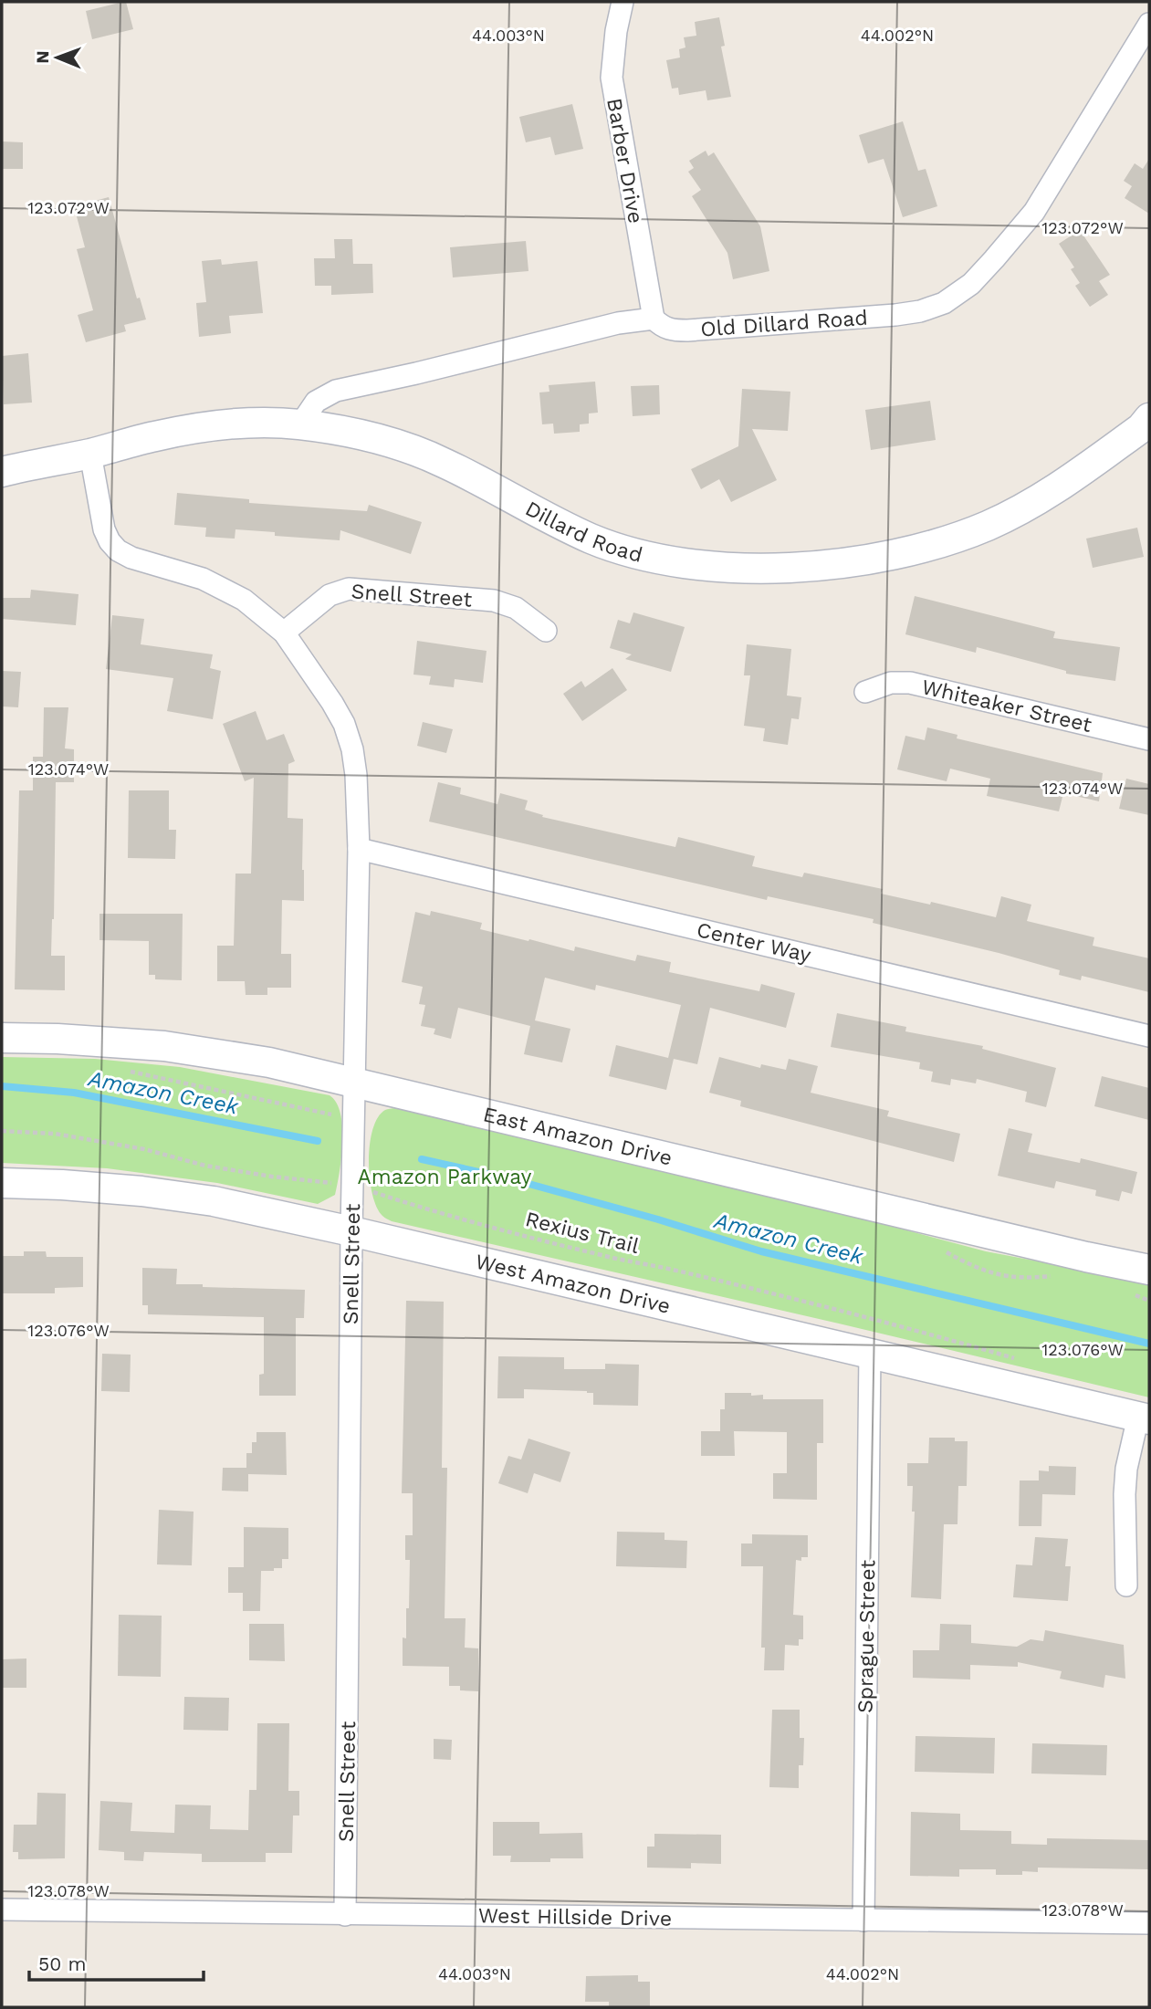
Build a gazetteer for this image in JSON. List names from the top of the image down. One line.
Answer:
{"streets":{"street":["Barber Drive","Old Dillard Road","Dillard Road","Snell Street","Whiteaker Street","Center Way","East Amazon Drive","West Amazon Drive","Sprague Street","West Hillside Drive"],"path":["Rexius Trail"]},"crossings":[["Barber Drive","Old Dillard Road"],["Dillard Road","Snell Street"],["Snell Street","Center Way"],["Snell Street","East Amazon Drive"],["Snell Street","Rexius Trail"],["Snell Street","West Amazon Drive"],["Snell Street","West Hillside Drive"],["West Amazon Drive","Sprague Street"],["Sprague Street","West Hillside Drive"]],"water":["Amazon Creek"],"parks":["Amazon Parkway"],"scale_bar":"50 m","north":"left","coordinates":["44.003°N","44.002°N","123.072°W","123.074°W","123.076°W","123.078°W"]}
